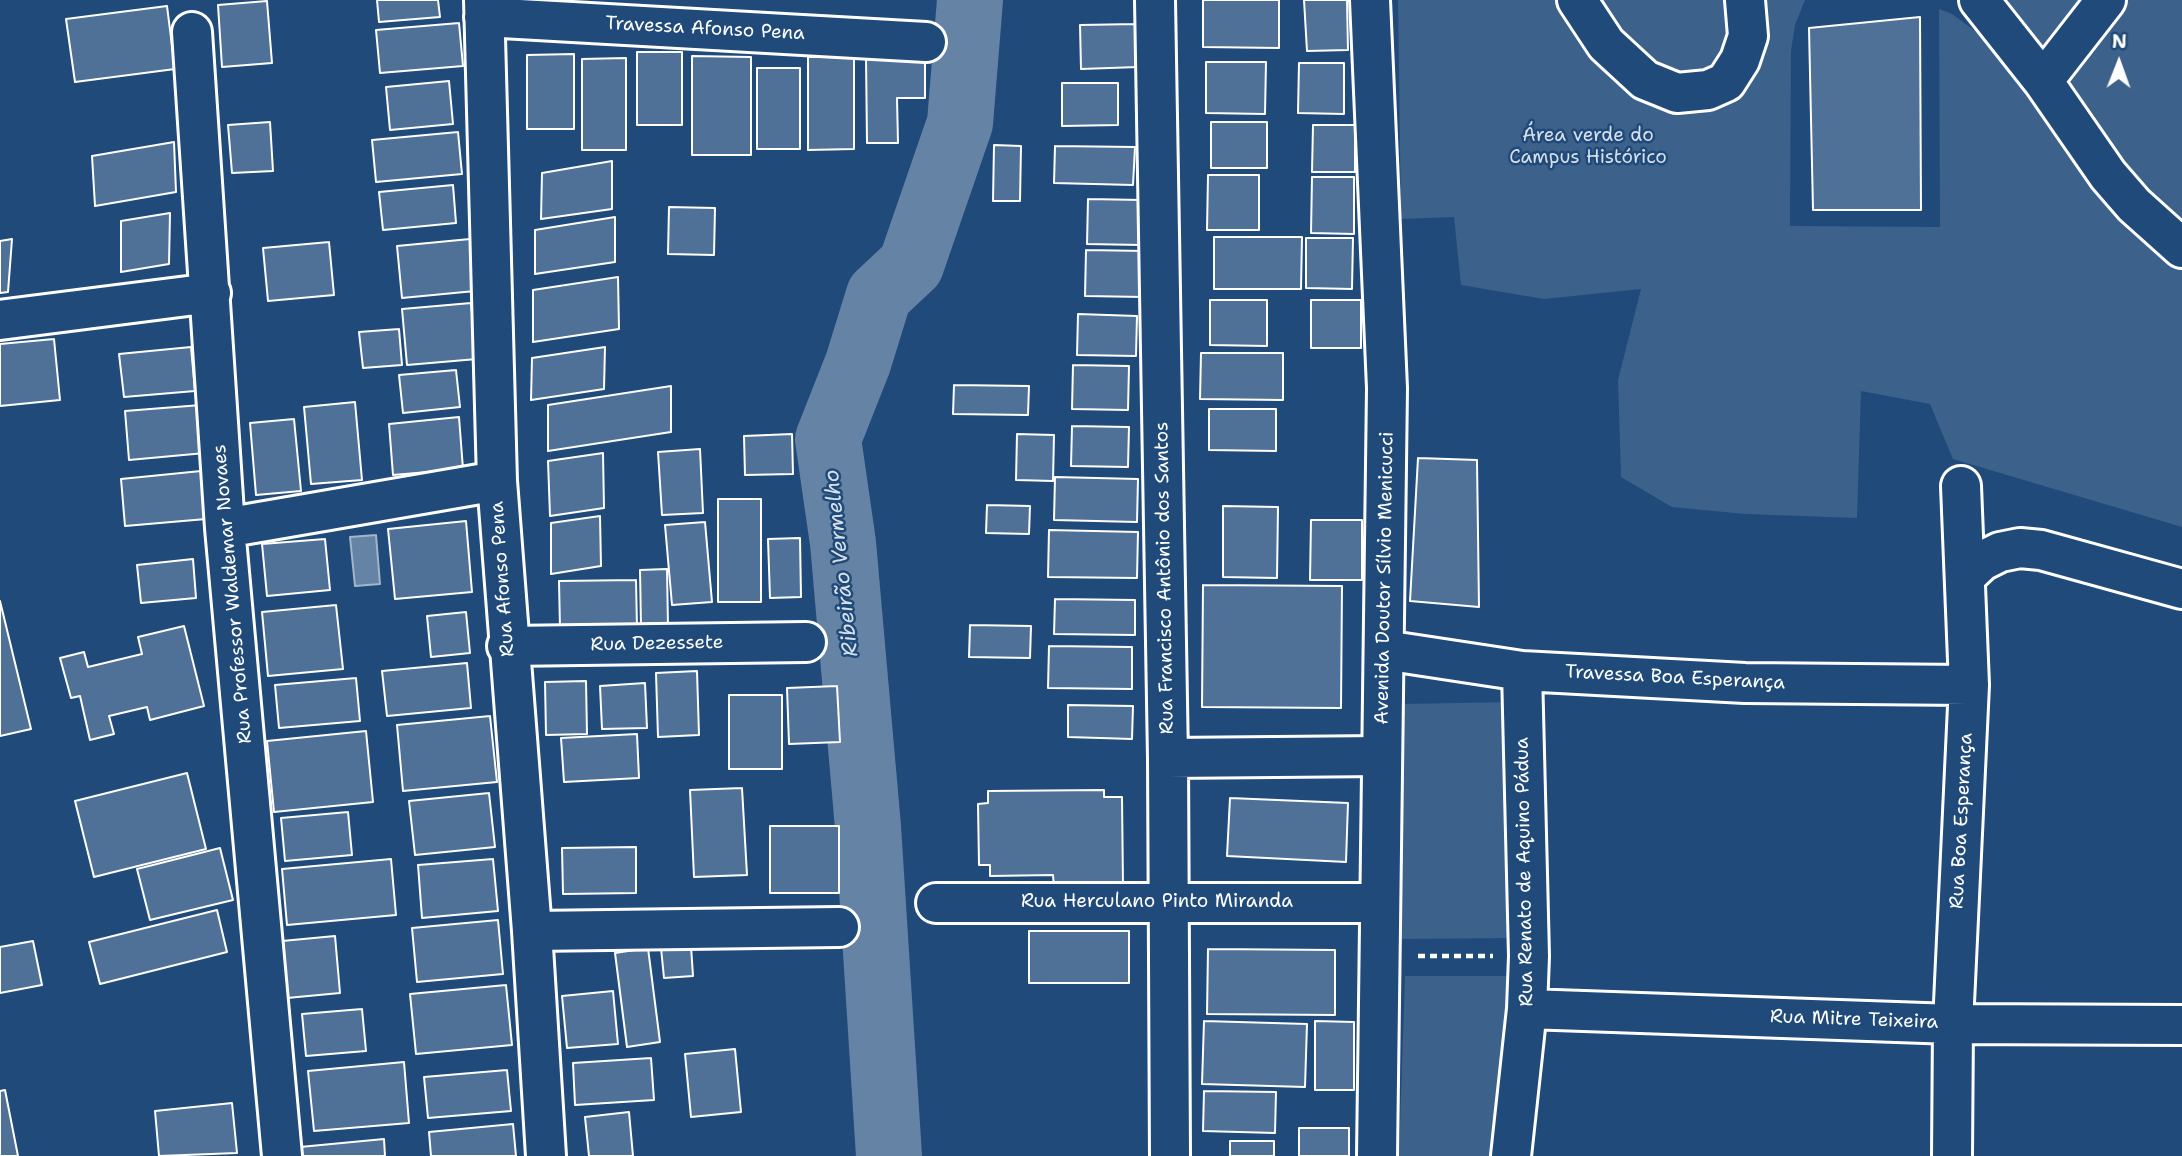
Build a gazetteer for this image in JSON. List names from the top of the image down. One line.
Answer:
{"streets":{"street":["Travessa Afonso Pena","Rua Francisco Antônio dos Santos","Avenida Doutor Sílvio Menicucci","Rua Afonso Pena","Rua Professor Waldemar Novaes","Rua Dezessete","Travessa Boa Esperança","Rua Boa Esperança","Rua Renato de Aquino Pádua","Rua Herculano Pinto Miranda","Rua Mitre Teixeira"]},"crossings":[["Travessa Afonso Pena","Rua Afonso Pena"],["Rua Francisco Antônio dos Santos","Rua Herculano Pinto Miranda"],["Avenida Doutor Sílvio Menicucci","Travessa Boa Esperança"],["Avenida Doutor Sílvio Menicucci","Rua Herculano Pinto Miranda"],["Rua Afonso Pena","Rua Dezessete"],["Travessa Boa Esperança","Rua Boa Esperança"],["Travessa Boa Esperança","Rua Renato de Aquino Pádua"],["Rua Boa Esperança","Rua Mitre Teixeira"],["Rua Renato de Aquino Pádua","Rua Mitre Teixeira"]],"water":["Ribeirão Vermelho"],"parks":["Área verde do Campus Histórico"],"north":"top"}
